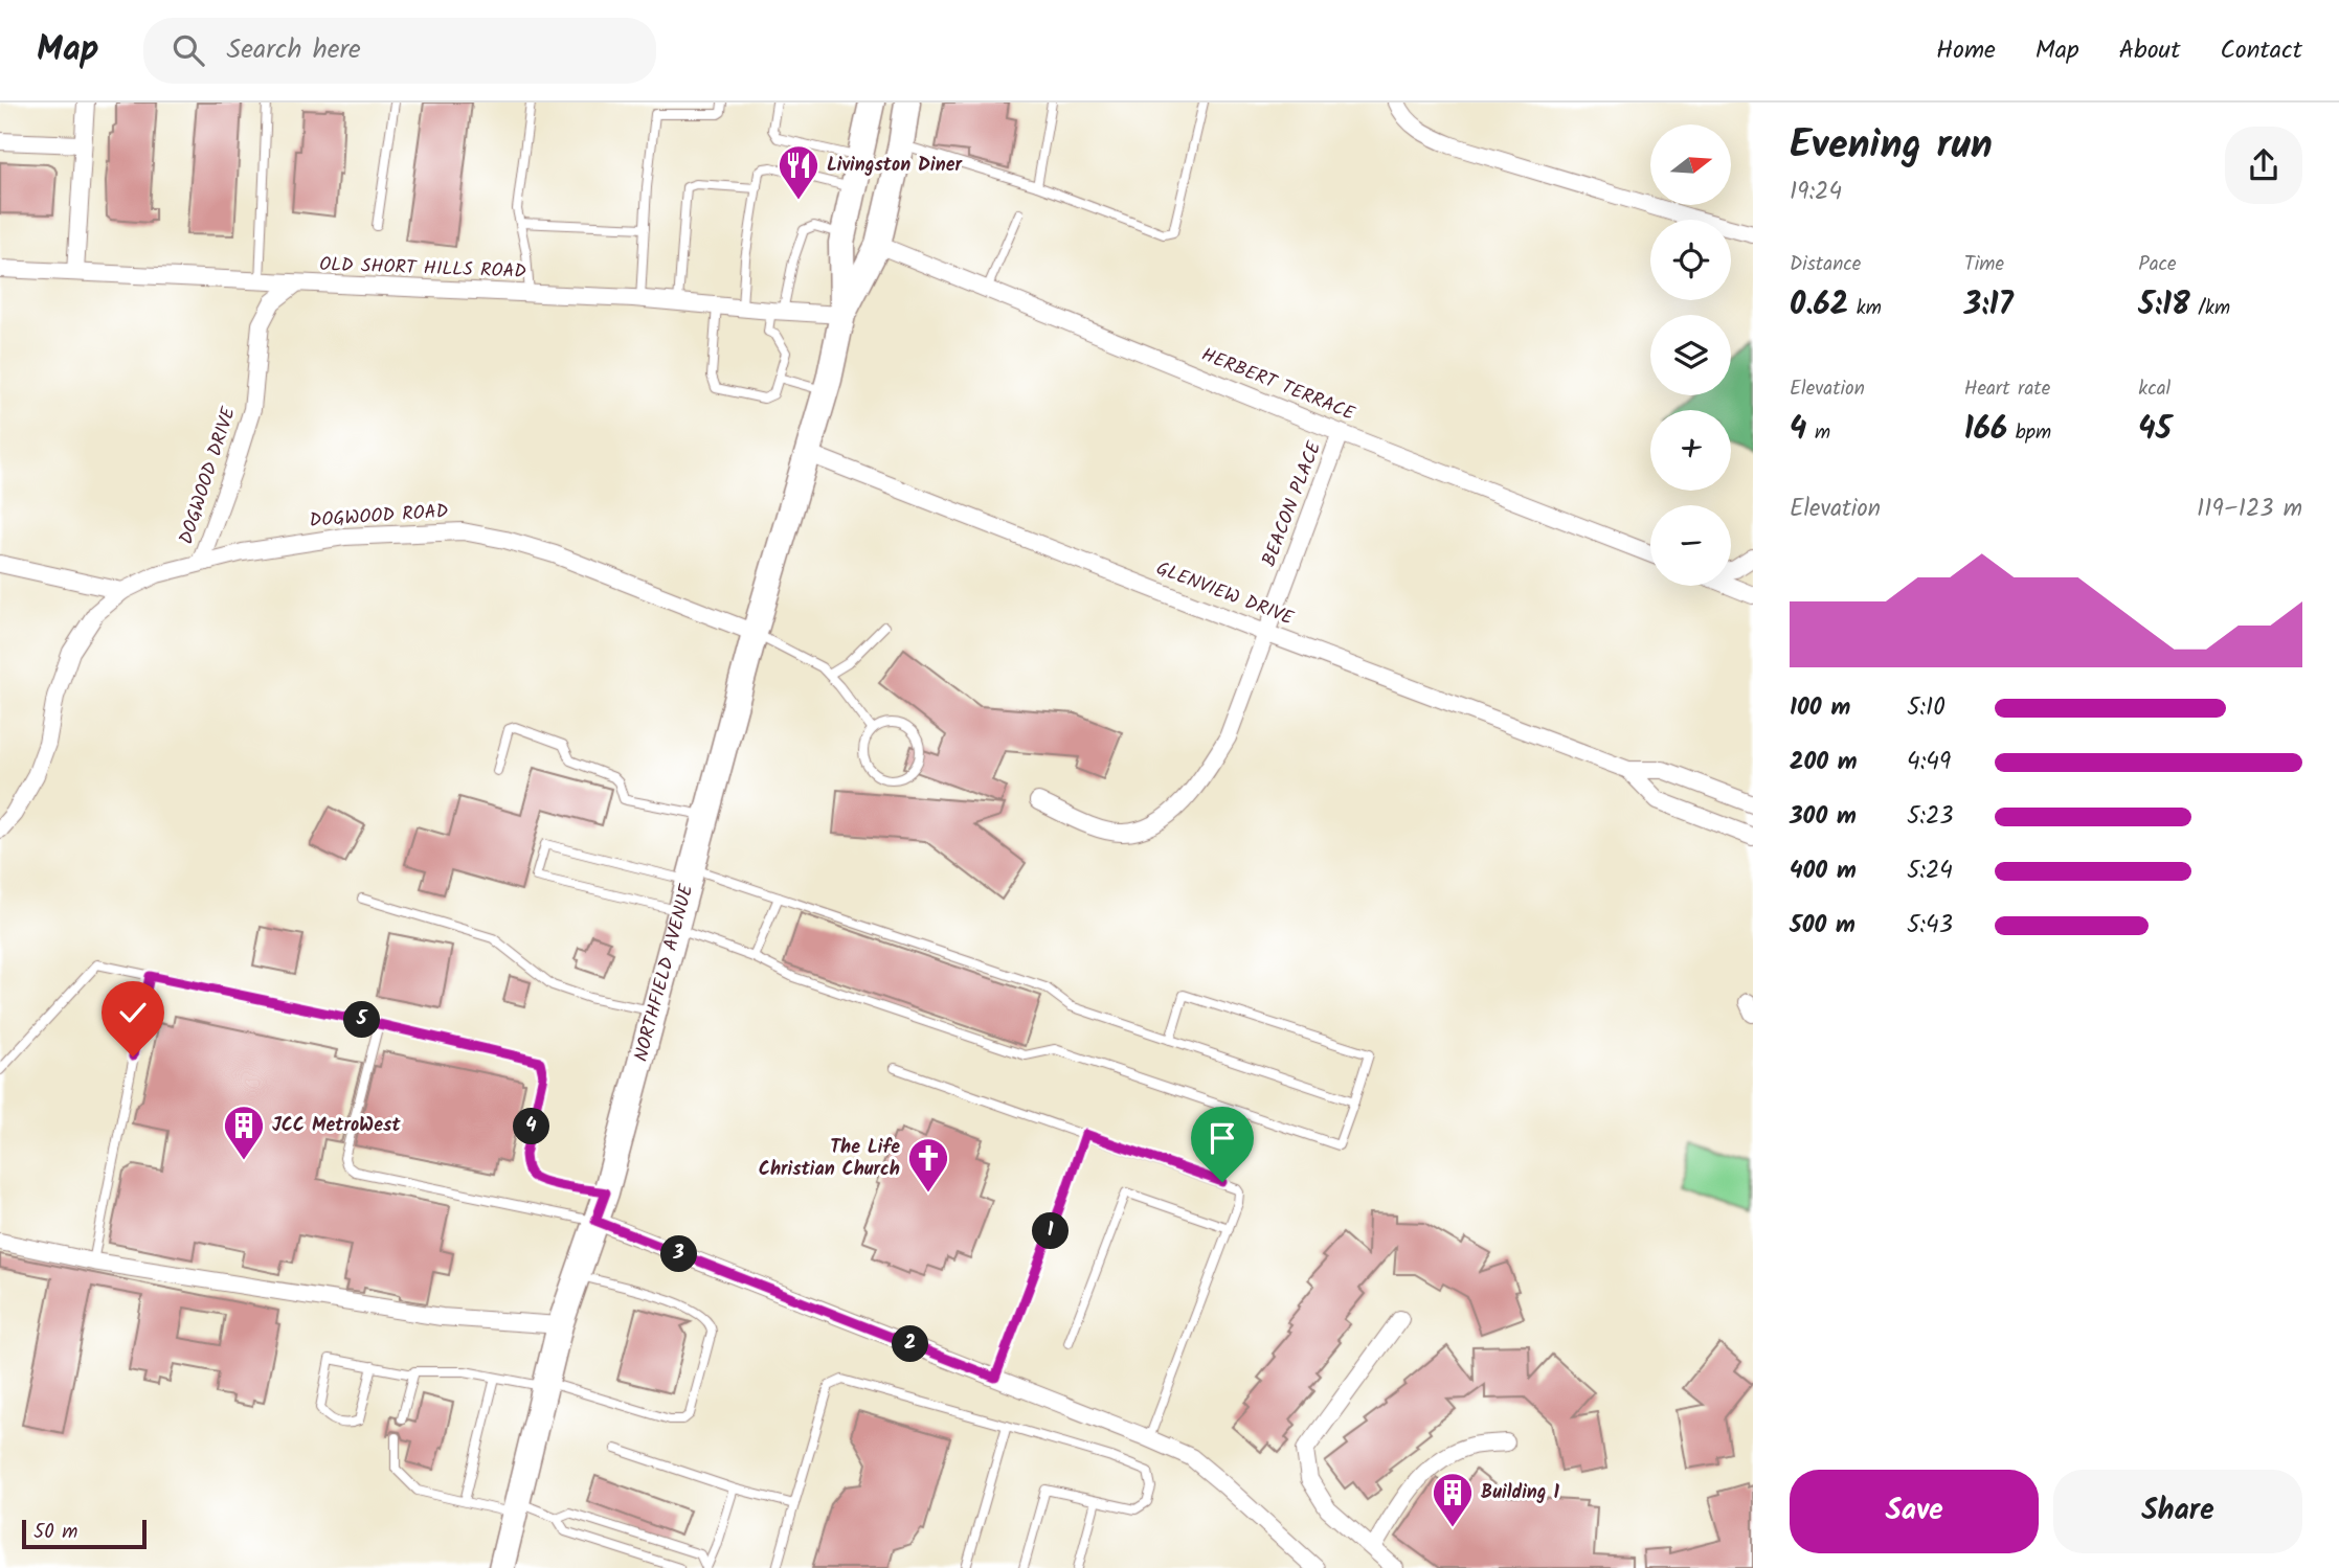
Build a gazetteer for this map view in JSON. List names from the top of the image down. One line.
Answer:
{"streets":{"main road":["NORTHFIELD AVENUE"],"street":["OLD SHORT HILLS ROAD","HERBERT TERRACE","DOGWOOD DRIVE","BEACON PLACE","DOGWOOD ROAD","GLENVIEW DRIVE"]},"crossings":[["OLD SHORT HILLS ROAD","DOGWOOD DRIVE"],["OLD SHORT HILLS ROAD","NORTHFIELD AVENUE"],["HERBERT TERRACE","BEACON PLACE"],["DOGWOOD DRIVE","DOGWOOD ROAD"],["BEACON PLACE","GLENVIEW DRIVE"],["DOGWOOD ROAD","NORTHFIELD AVENUE"],["GLENVIEW DRIVE","NORTHFIELD AVENUE"]],"places":{"restaurant":["Livingston Diner"],"building":["JCC MetroWest","Building 1"],"church":["The Life Christian Church"]},"scale_bar":"50 m","north":"right","page":{"header":"Map","search":"Search here","nav":["Home","Map","About","Contact"],"heading":["Evening run","19:24"],"map_buttons":["+","−"],"stats":[["Distance","0.62 km"],["Time","3:17"],["Pace","5:18 /km"],["Elevation","4 m"],["Heart rate","166 bpm"],["kcal","45"]],"chart":["Elevation","119–123 m"],"list":[{"name":"100 m","note":"5:10"},{"name":"200 m","note":"4:49"},{"name":"300 m","note":"5:23"},{"name":"400 m","note":"5:24"},{"name":"500 m","note":"5:43"}],"pins":["5","4","1","3","2"],"buttons":["Save","Share"],"scale":"50 m"}}
